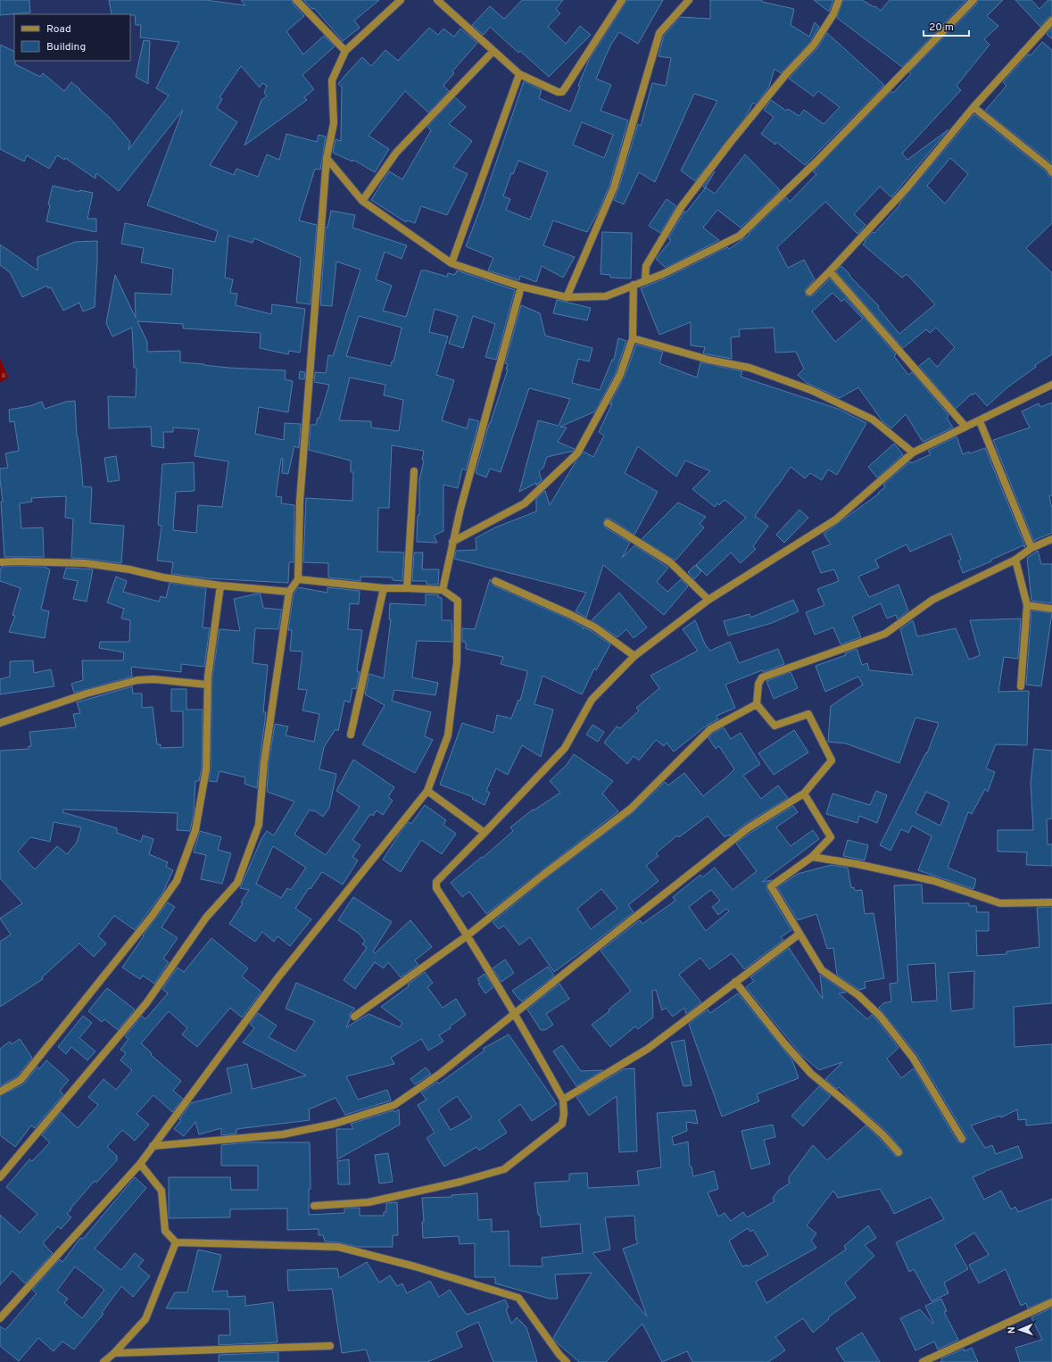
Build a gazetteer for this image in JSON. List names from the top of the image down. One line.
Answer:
{"legend":["Road","Building"],"scale_bar":"20 m","north":"left"}
